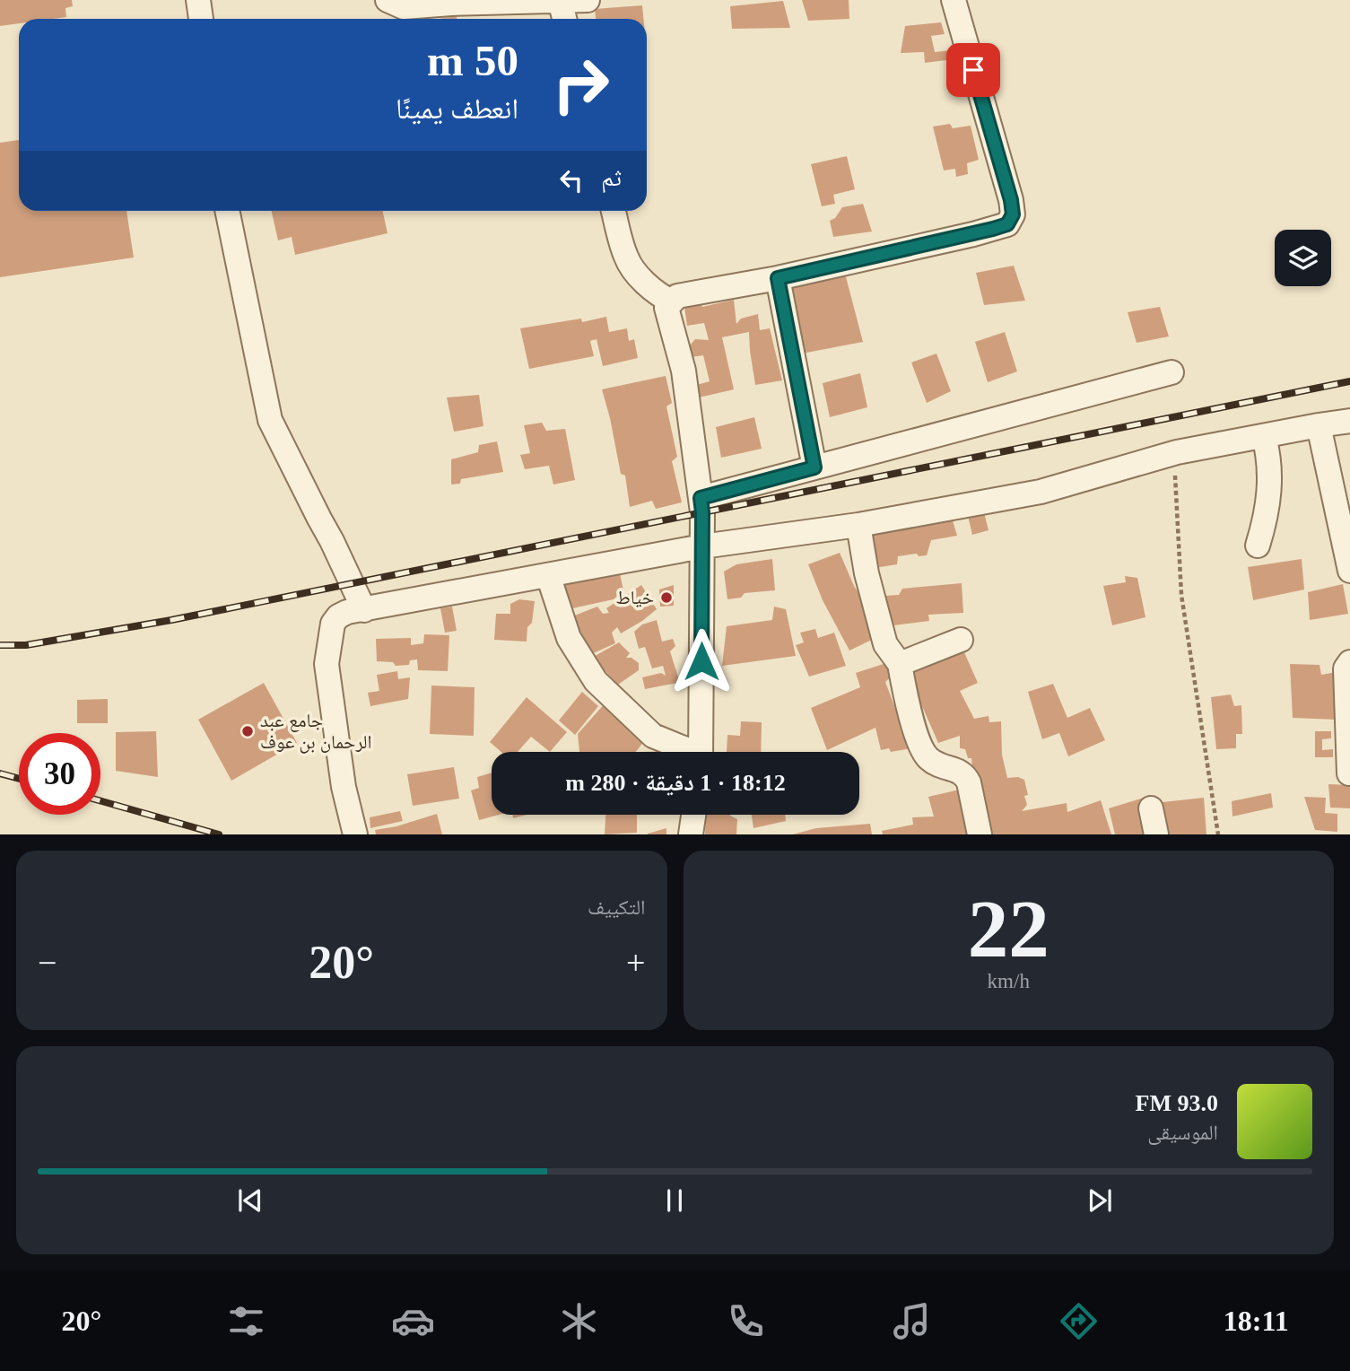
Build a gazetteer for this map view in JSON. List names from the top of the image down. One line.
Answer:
{"places":["خياط","جامع عبد الرحمان بن عوف"],"page":{"turn":["50 m","انعطف يمينًا"],"then":"ثم","limit":"30","trip":"18:12 · 1 دقيقة · 280 m","tile":[["22","km/h"],"التكييف"],"heat":["−","20°","+"],"song":["93.0 FM","الموسيقى"],"tabs":["18:11","20°"]}}
